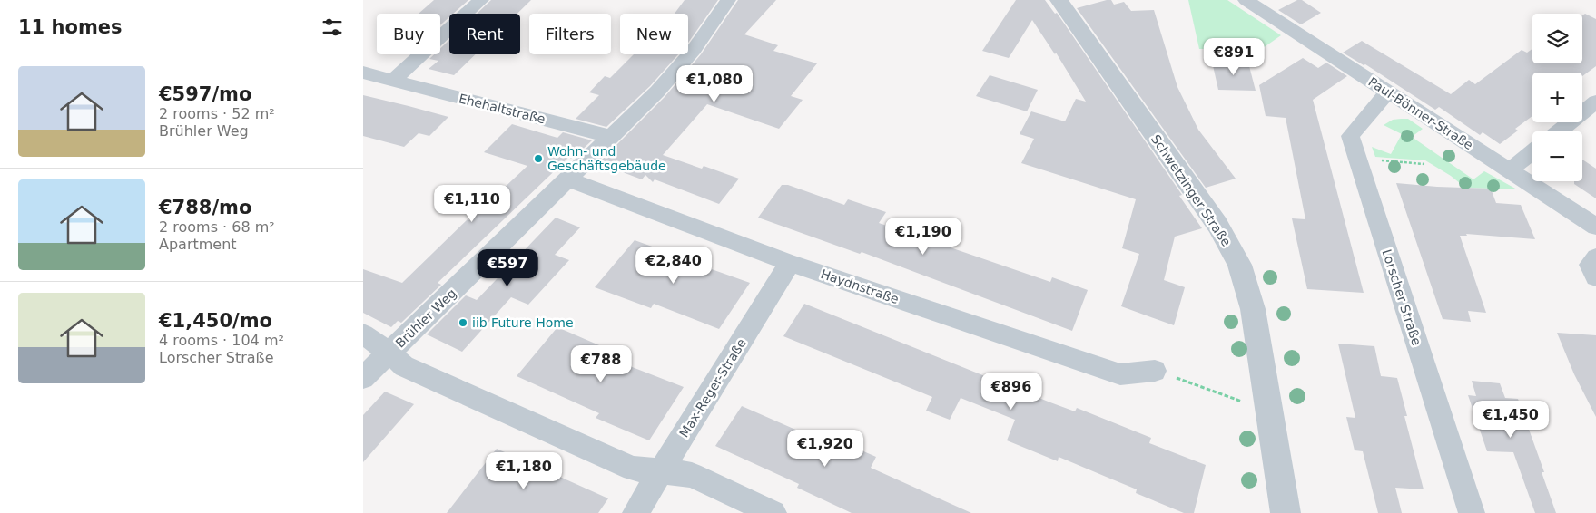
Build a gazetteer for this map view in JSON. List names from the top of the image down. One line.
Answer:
{"streets":{"street":["Ehehaltstraße","Paul-Bönner-Straße","Schwetzinger Straße","Haydnstraße","Lorscher Straße","Brühler Weg","Max-Reger-Straße"]},"crossings":[["Ehehaltstraße","Brühler Weg"],["Paul-Bönner-Straße","Lorscher Straße"],["Haydnstraße","Brühler Weg"],["Haydnstraße","Max-Reger-Straße"]],"places":["Wohn- und Geschäftsgebäude","iib Future Home"],"page":{"heading":"11 homes","map_buttons":["+","−"],"chip":["Buy","Rent","Filters","New"],"price":["€891","€1,080","€1,110","€1,190","€2,840","€597","€788","€896","€1,450","€1,920","€1,180"],"list":[{"name":"€597/mo","note":"2 rooms · 52 m² · Brühler Weg"},{"name":"€788/mo","note":"2 rooms · 68 m² · Apartment"},{"name":"€1,450/mo","note":"4 rooms · 104 m² · Lorscher Straße"}]}}
